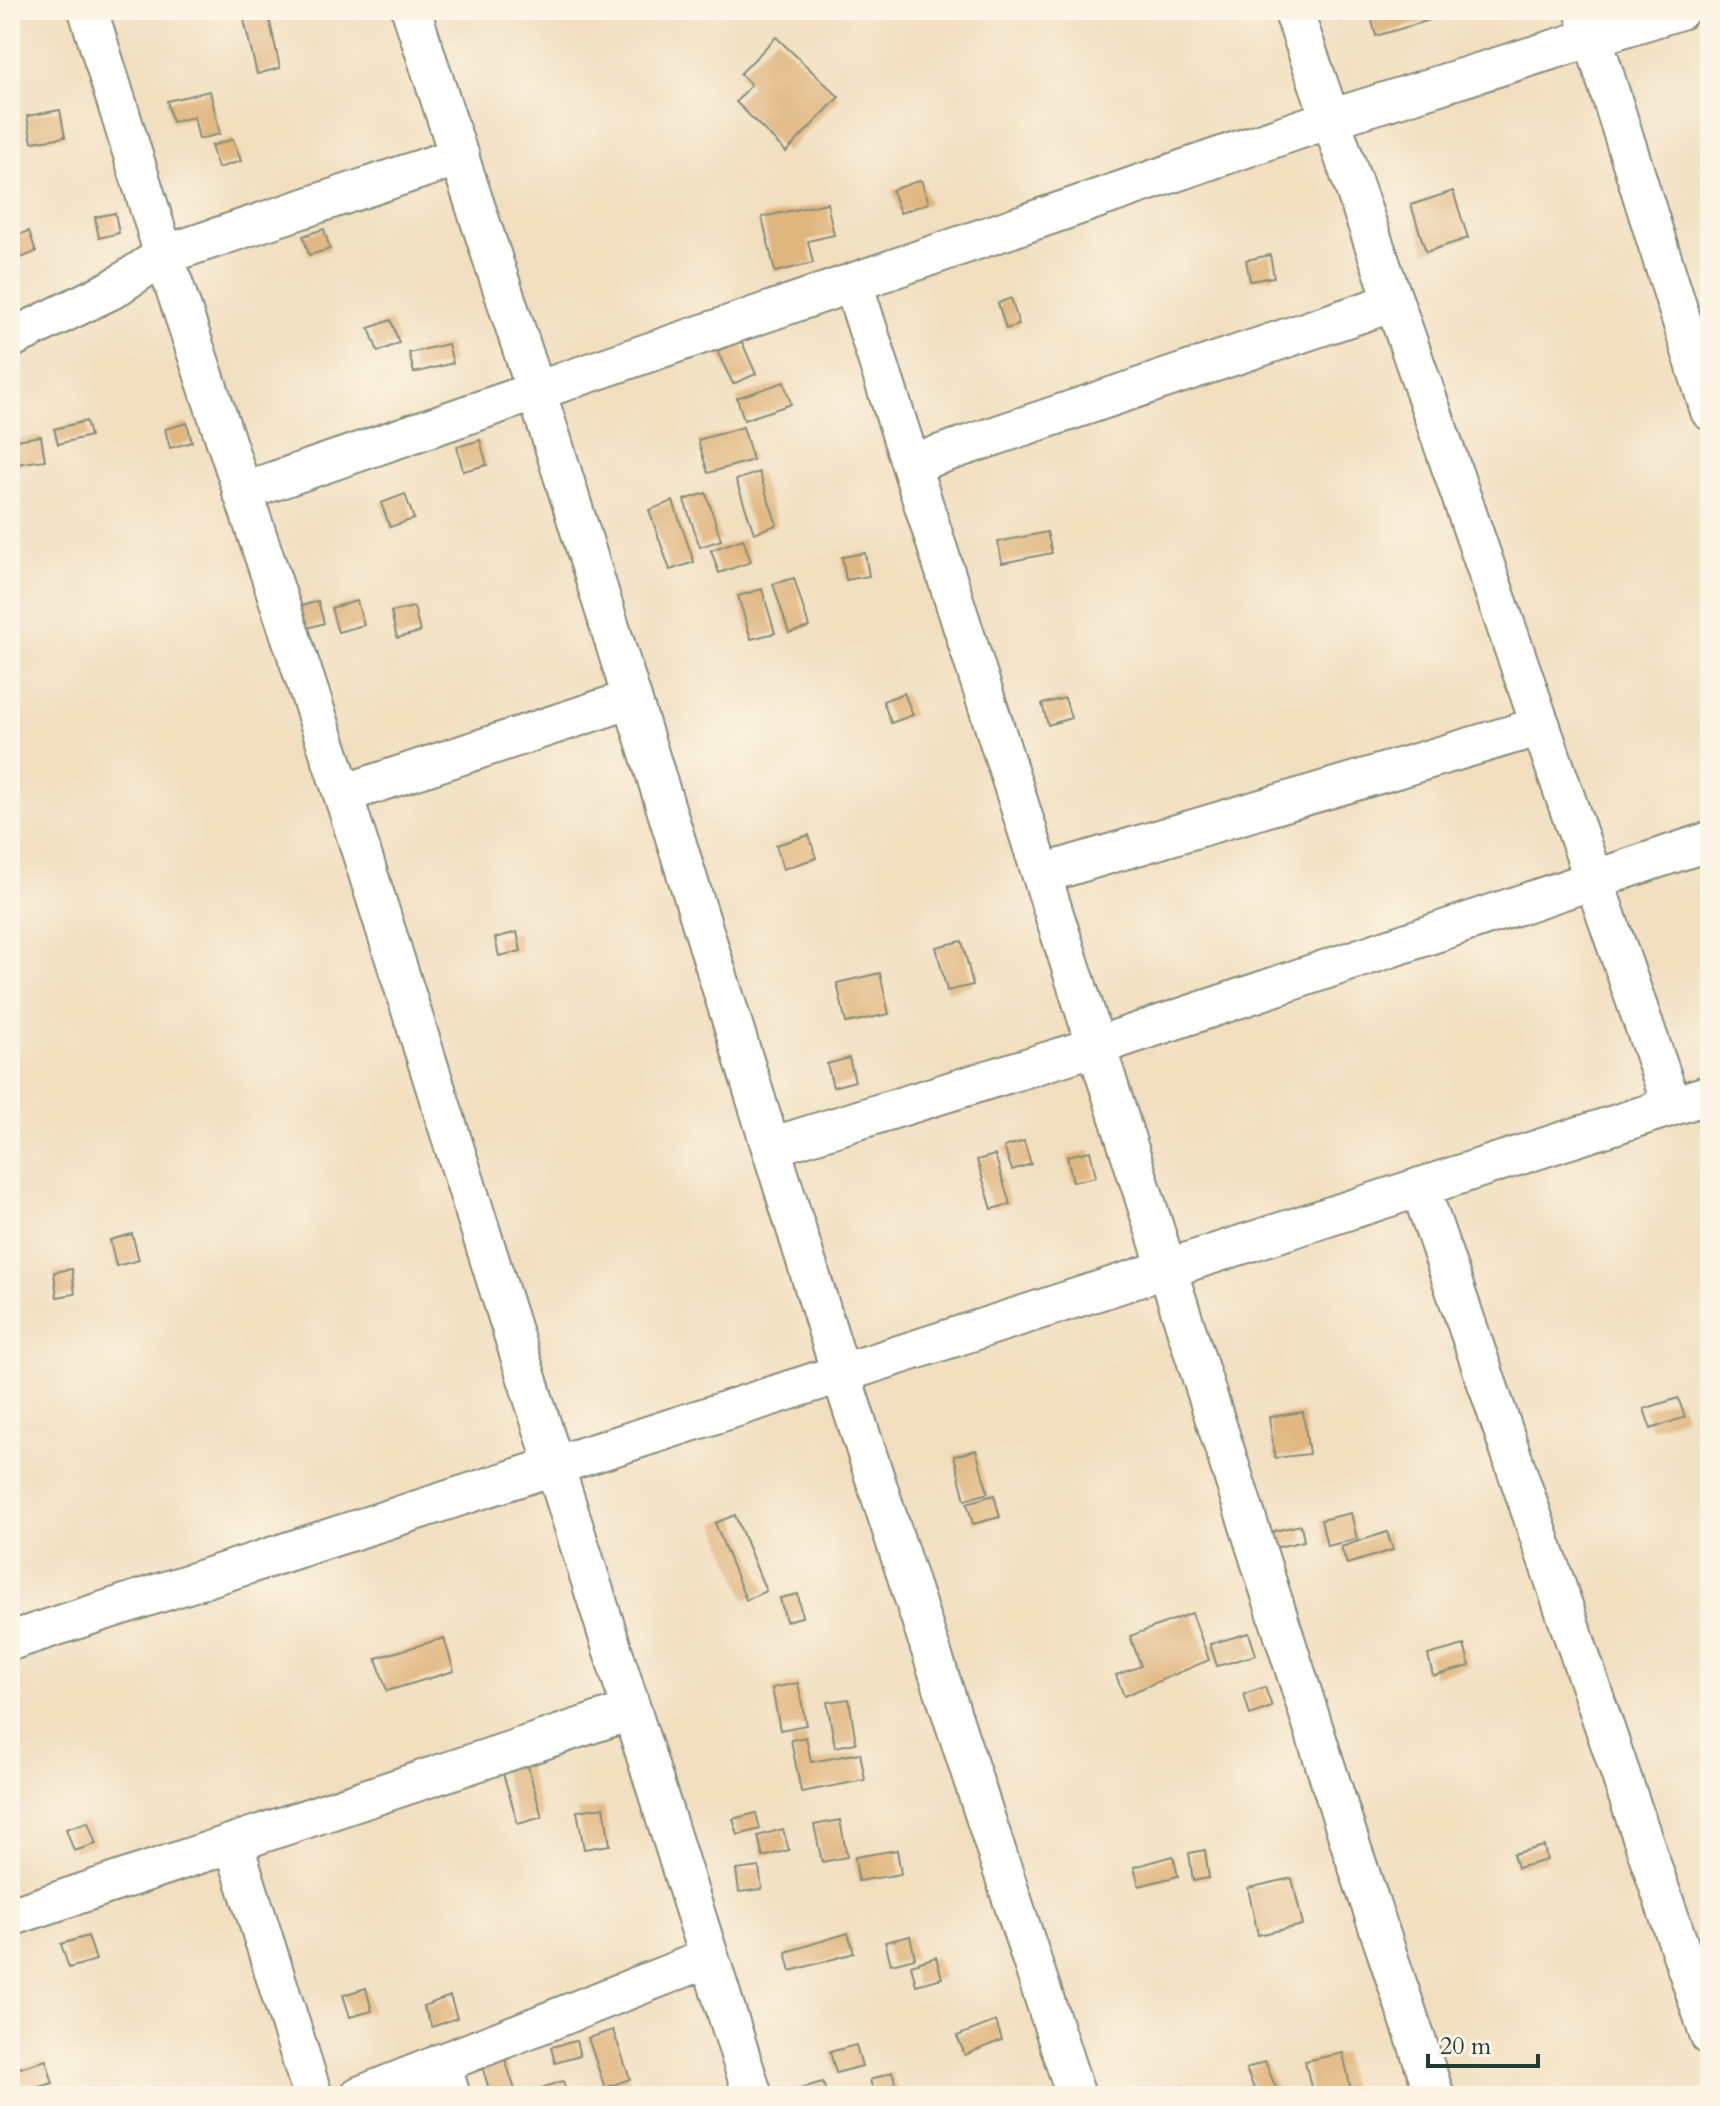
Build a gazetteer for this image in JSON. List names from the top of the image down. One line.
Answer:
{"scale_bar":"20 m"}
